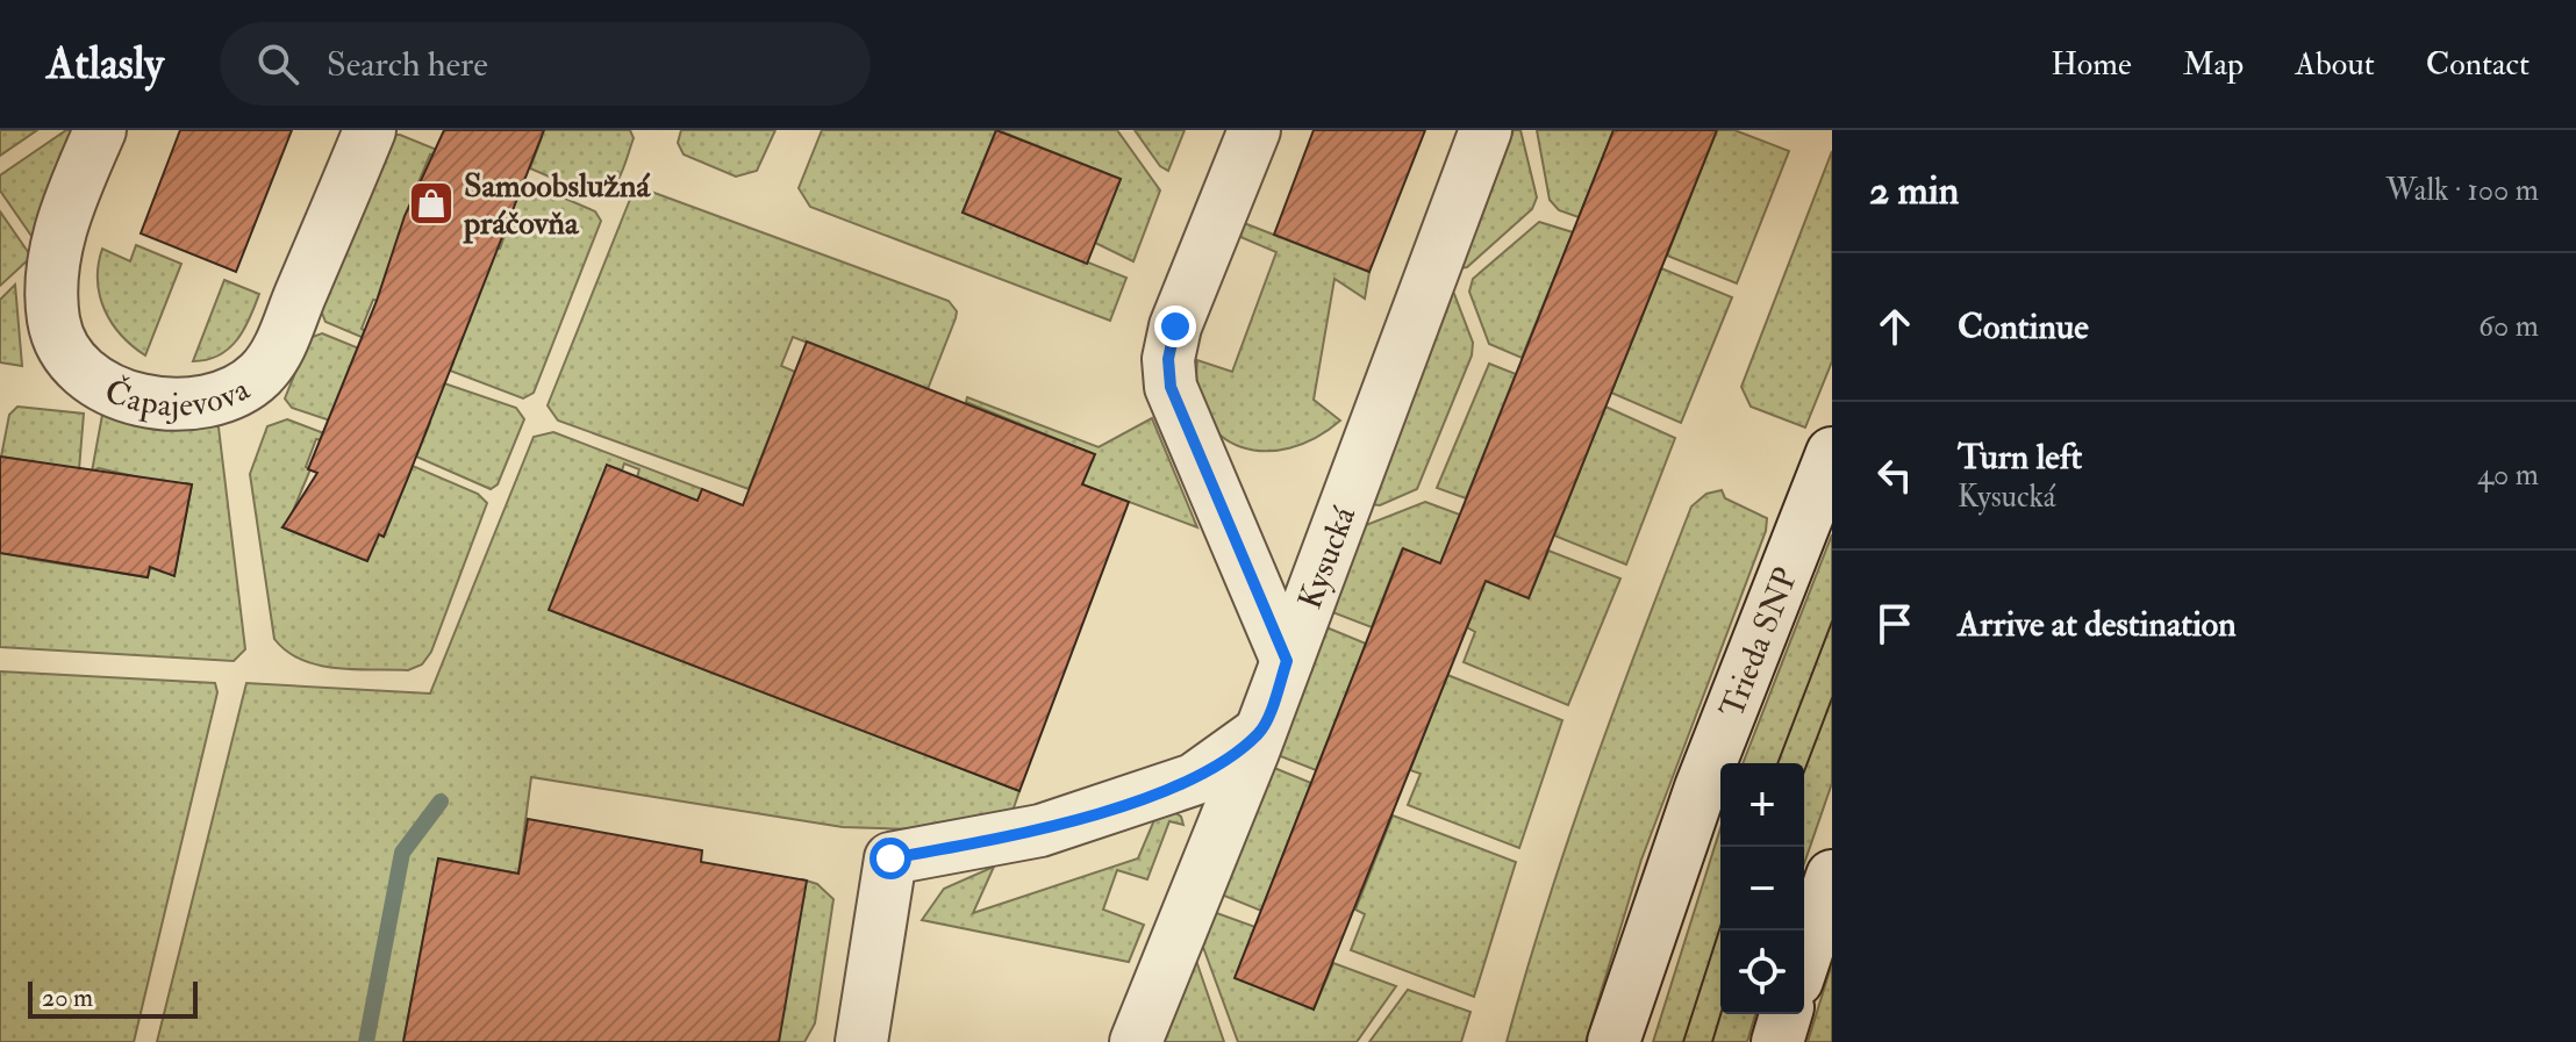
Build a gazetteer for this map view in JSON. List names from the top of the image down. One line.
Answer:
{"streets":{"street":["Čapajevova","Kysucká","Trieda SNP"]},"places":{"shop":["Samoobslužná práčovňa"]},"scale_bar":"20 m","page":{"header":"Atlasly","search":"Search here","nav":["Home","Map","About","Contact"],"heading":["2 min","Walk · 100 m"],"list":[["Continue","60 m"],["Turn left","Kysucká","40 m"],"Arrive at destination"],"map_buttons":["+","−"],"scale":"20 m"}}
